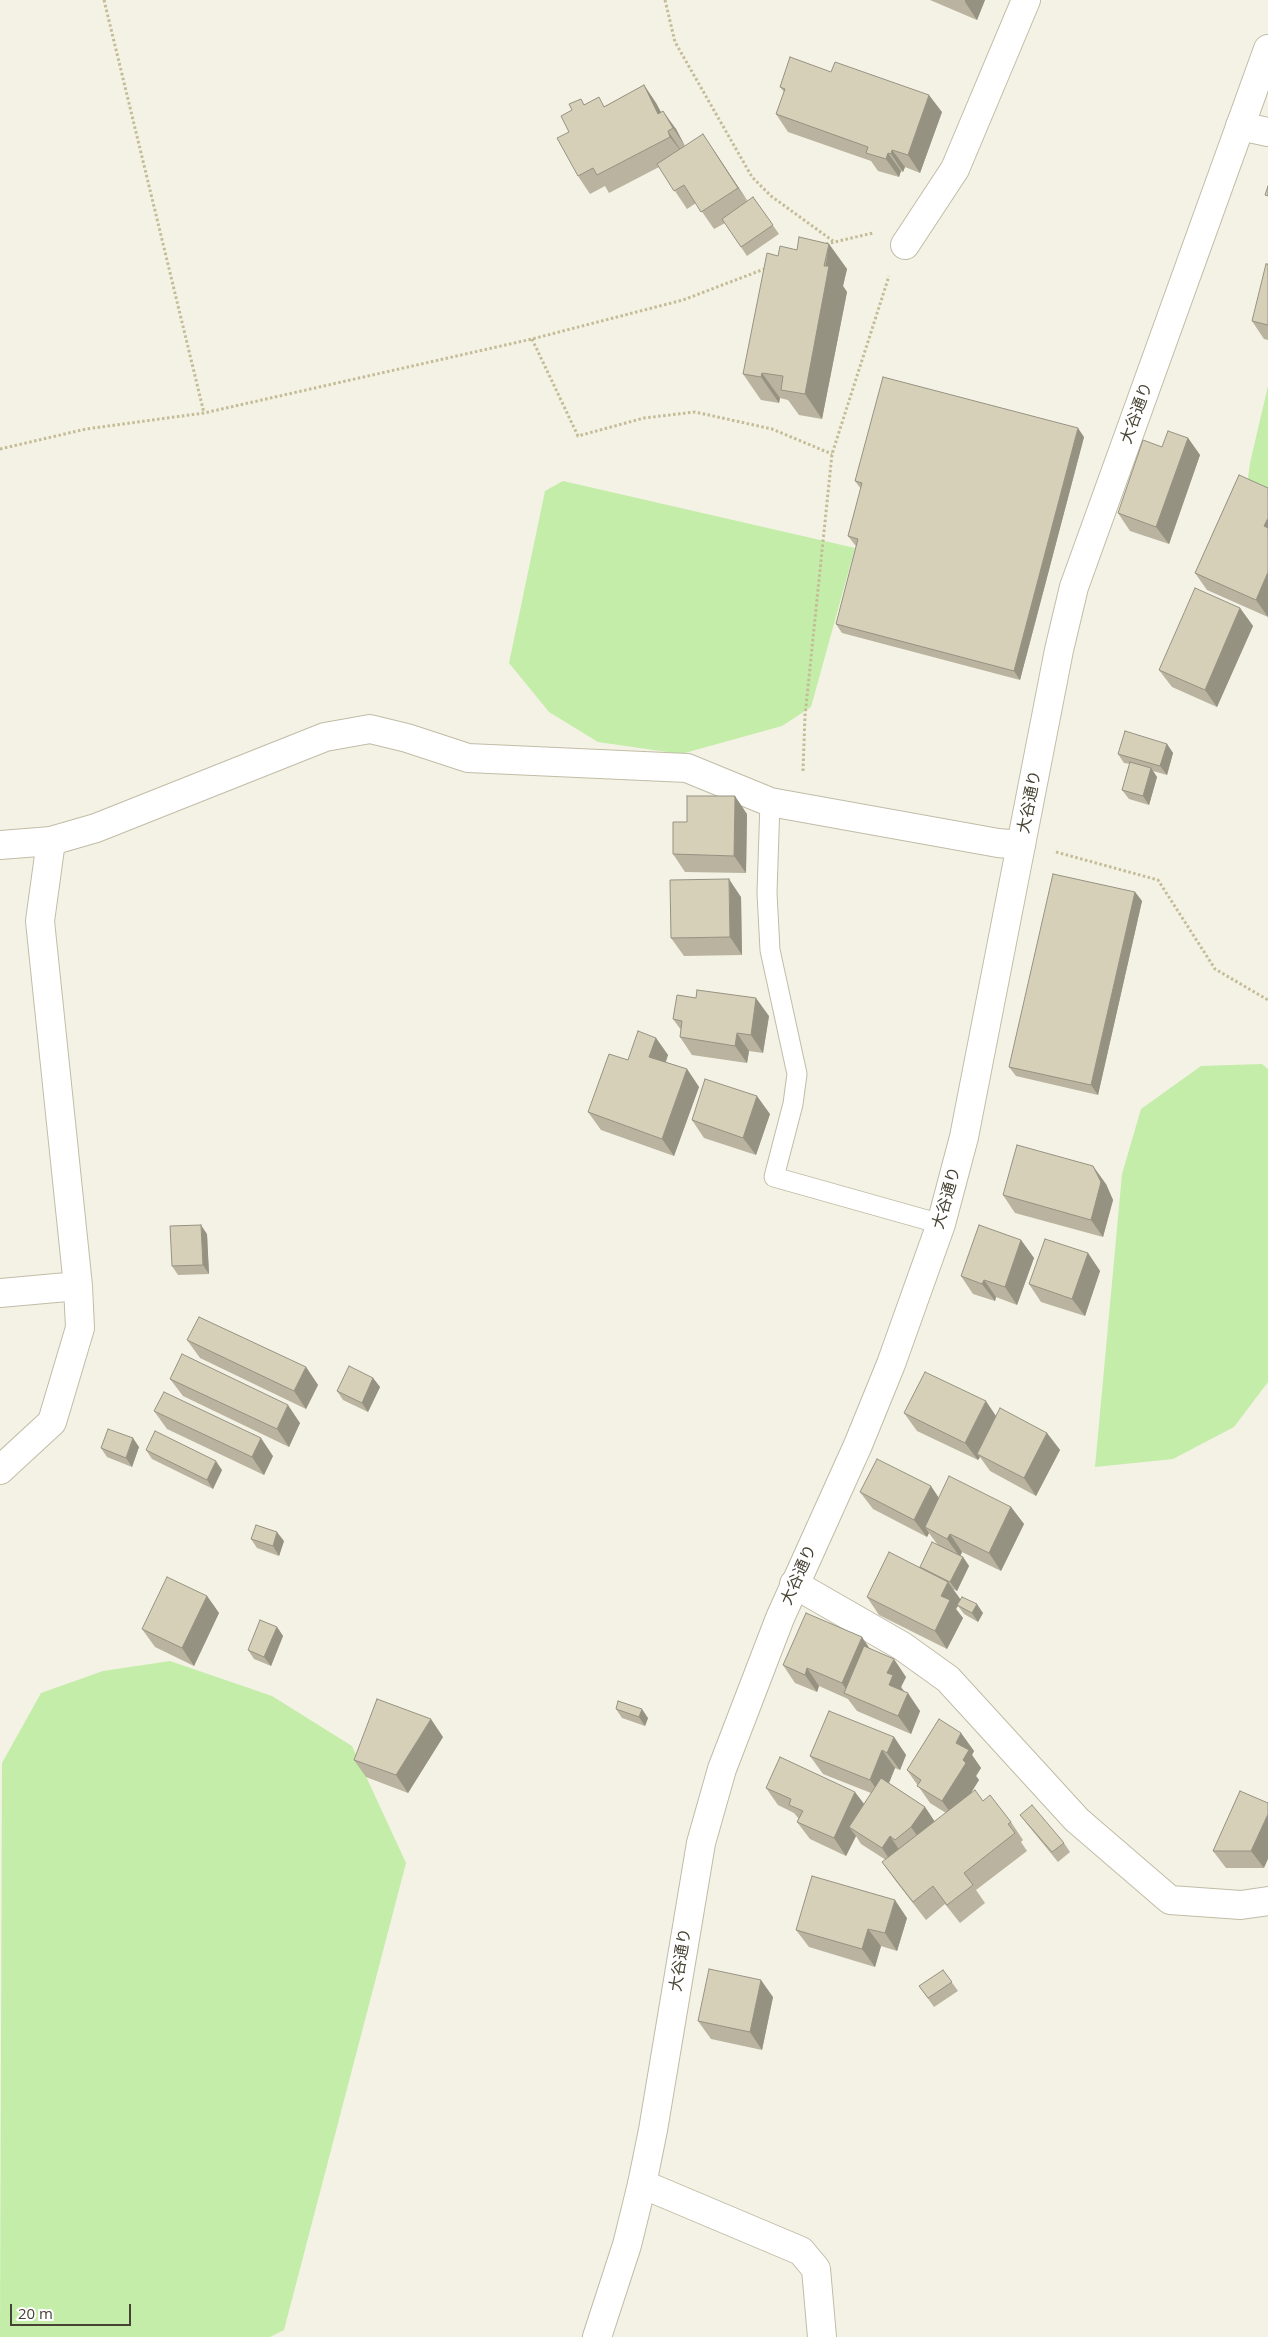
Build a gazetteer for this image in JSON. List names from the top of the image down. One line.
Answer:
{"streets":{"street":["大谷通り"]},"scale_bar":"20 m"}
